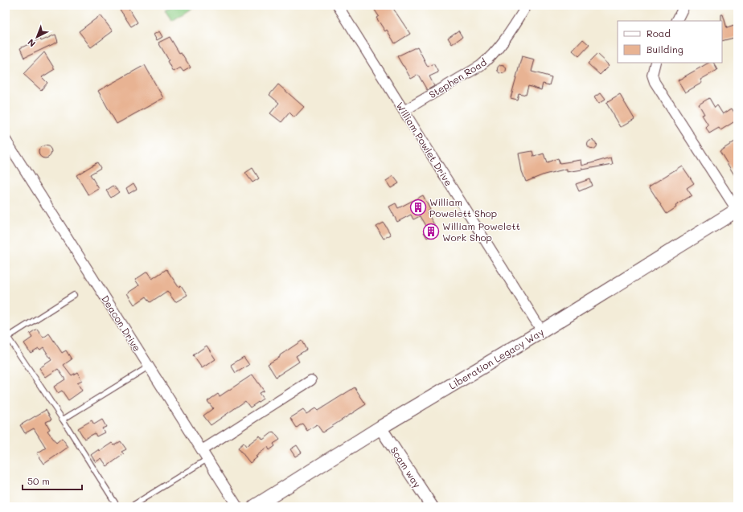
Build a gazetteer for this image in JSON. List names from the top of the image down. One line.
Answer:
{"streets":{"main road":["Liberation Legacy Way"],"street":["Stephen Road","William Powlet Drive","Deacon Drive","Scam way"]},"crossings":[["Stephen Road","William Powlet Drive"],["William Powlet Drive","Liberation Legacy Way"],["Liberation Legacy Way","Scam way"]],"places":{"building":["William Powelett Shop","William Powelett Work Shop"]},"legend":["Road","Building"],"scale_bar":"50 m","north":"bottom left"}
